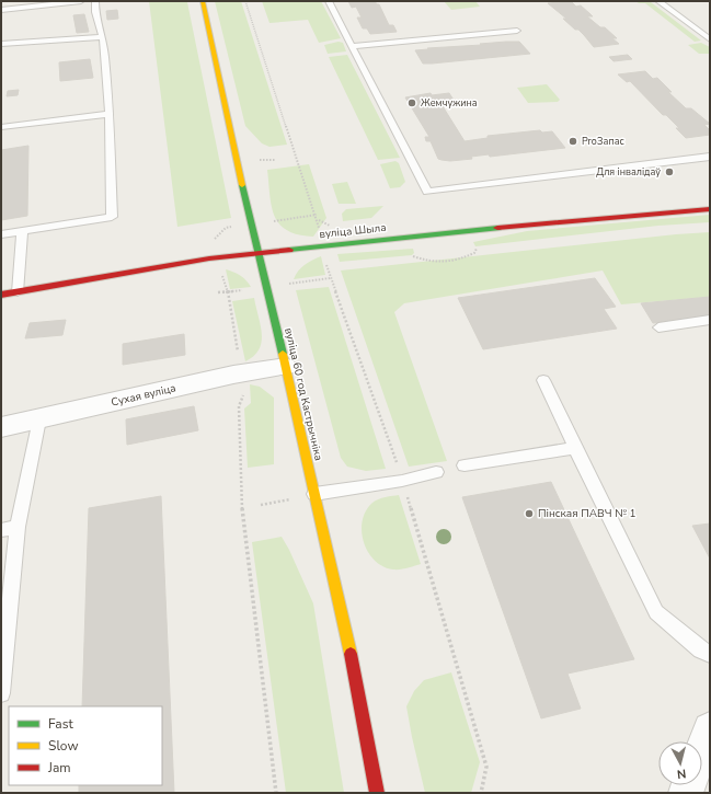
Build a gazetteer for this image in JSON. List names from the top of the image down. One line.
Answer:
{"streets":{"street":["вуліца Шыла","вуліца 60 год Кастрычніка","Сухая вуліца"]},"crossings":[["вуліца Шыла","вуліца 60 год Кастрычніка"],["вуліца 60 год Кастрычніка","Сухая вуліца"]],"places":["Жемчужина","ProЗапас","Для інвалідаў","Пінская ПАВЧ № 1"],"legend":["Fast","Slow","Jam"],"north":"bottom"}
